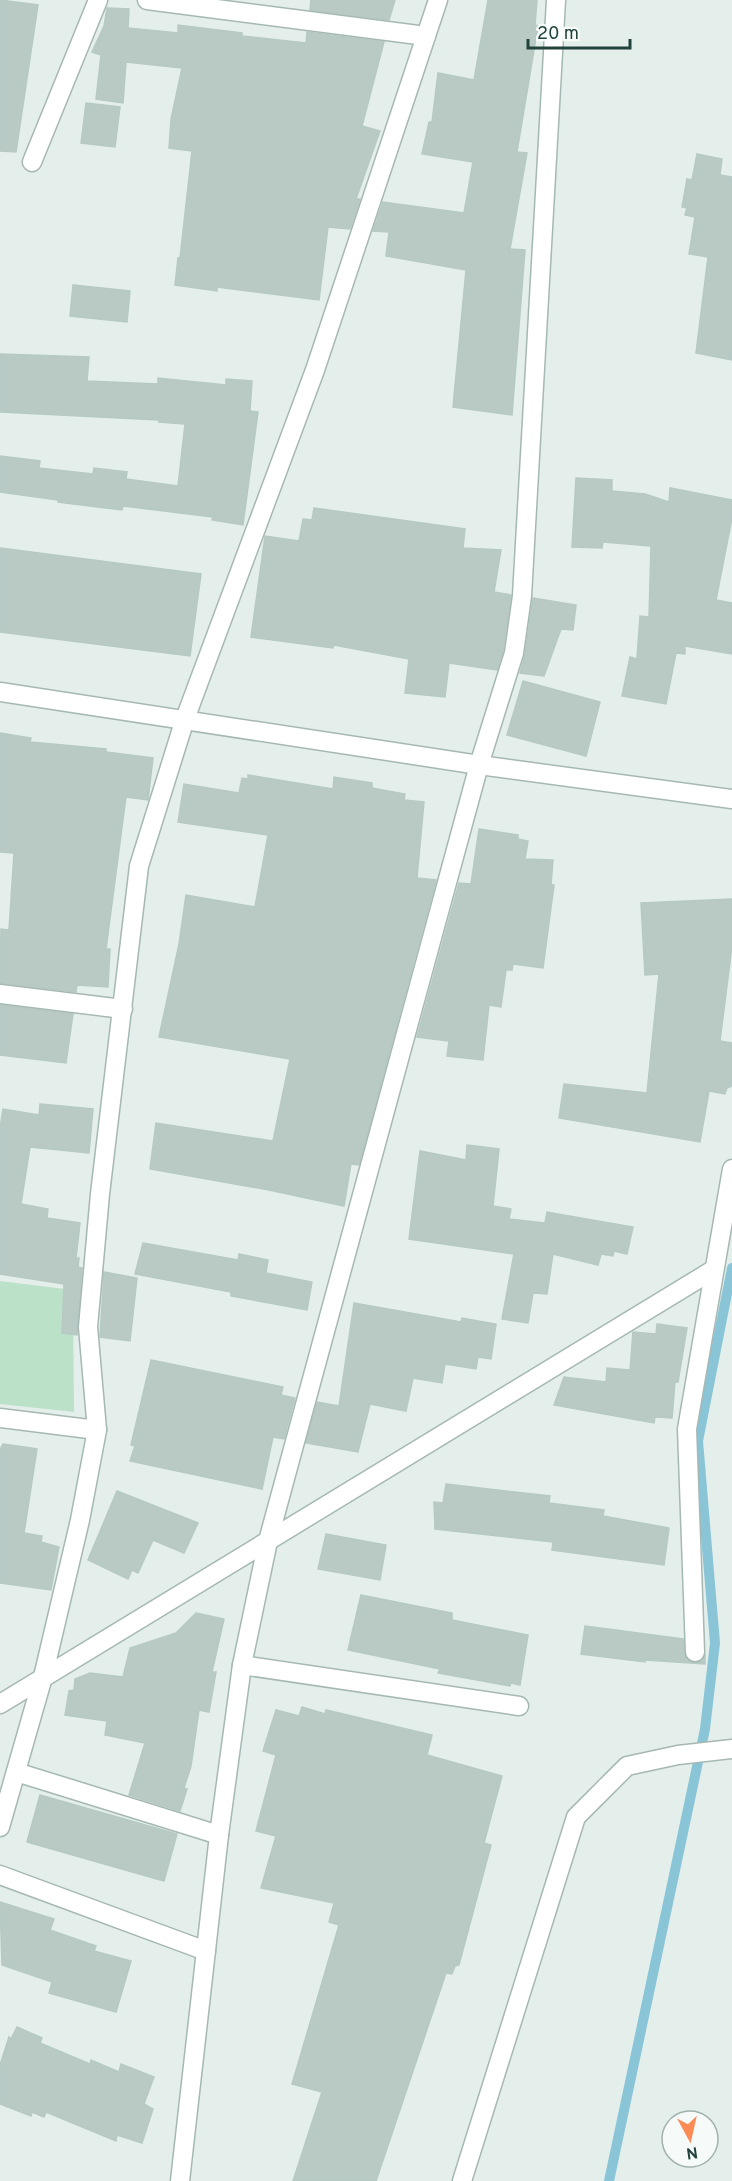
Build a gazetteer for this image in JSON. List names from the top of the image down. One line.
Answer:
{"scale_bar":"20 m","north":"bottom"}
